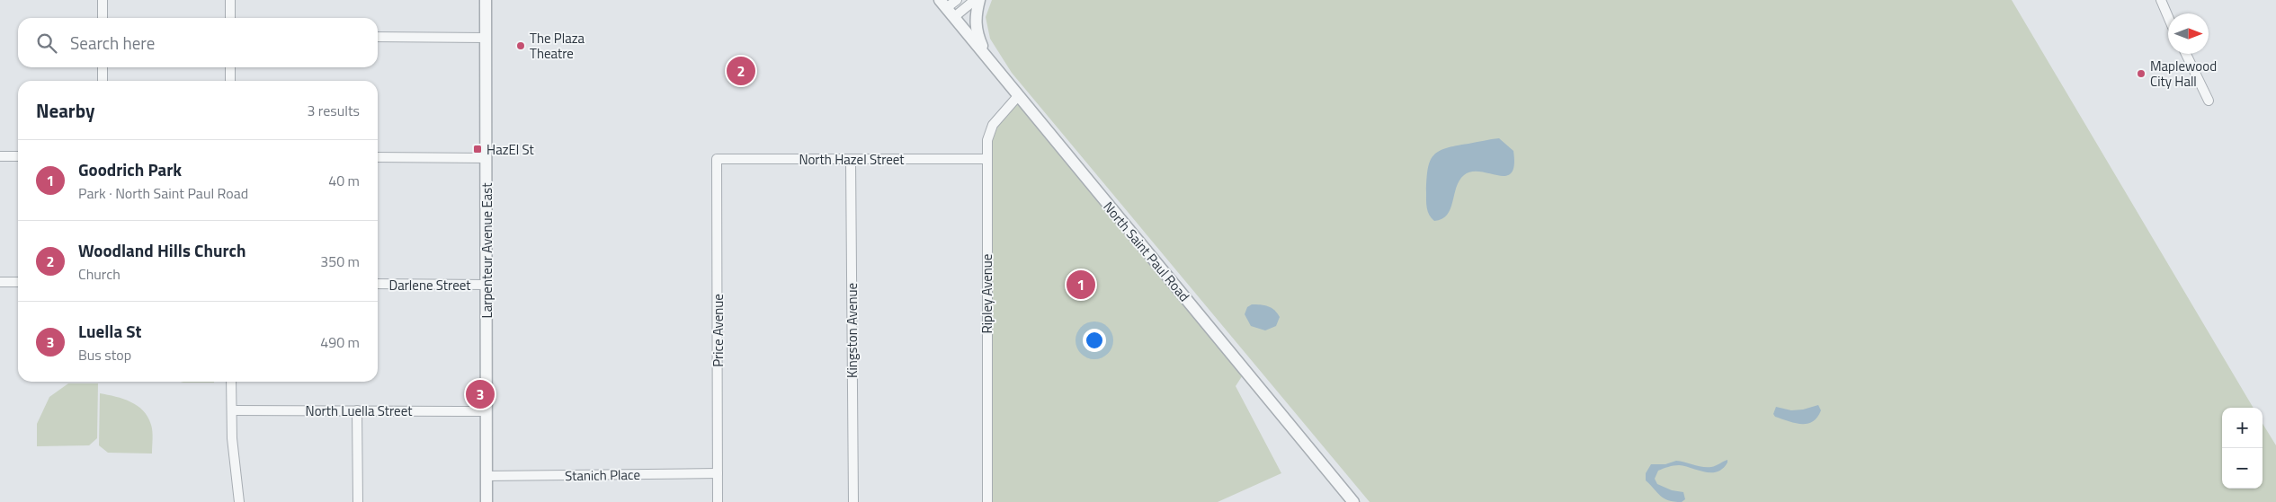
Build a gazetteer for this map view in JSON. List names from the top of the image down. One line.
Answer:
{"streets":{"street":["North Hazel Street","Larpenteur Avenue East","North Saint Paul Road","Darlene Street","Ripley Avenue","Price Avenue","Kingston Avenue","North Luella Street","Stanich Place"]},"crossings":[["North Hazel Street","Ripley Avenue"],["North Hazel Street","Price Avenue"],["North Hazel Street","Kingston Avenue"],["Larpenteur Avenue East","Darlene Street"],["Larpenteur Avenue East","North Luella Street"],["Larpenteur Avenue East","Stanich Place"],["North Saint Paul Road","Ripley Avenue"],["Price Avenue","Stanich Place"]],"places":{"other":["The Plaza Theatre","Maplewood City Hall"],"transit":["HazEl St"]},"north":"right","page":{"search":"Search here","pins":["2","1","3"],"heading":["Nearby","3 results"],"list":[{"mark":"1","name":"Goodrich Park","note":"Park · North Saint Paul Road","value":"40 m"},{"mark":"2","name":"Woodland Hills Church","note":"Church","value":"350 m"},{"mark":"3","name":"Luella St","note":"Bus stop","value":"490 m"}],"map_buttons":["+","−"]}}
